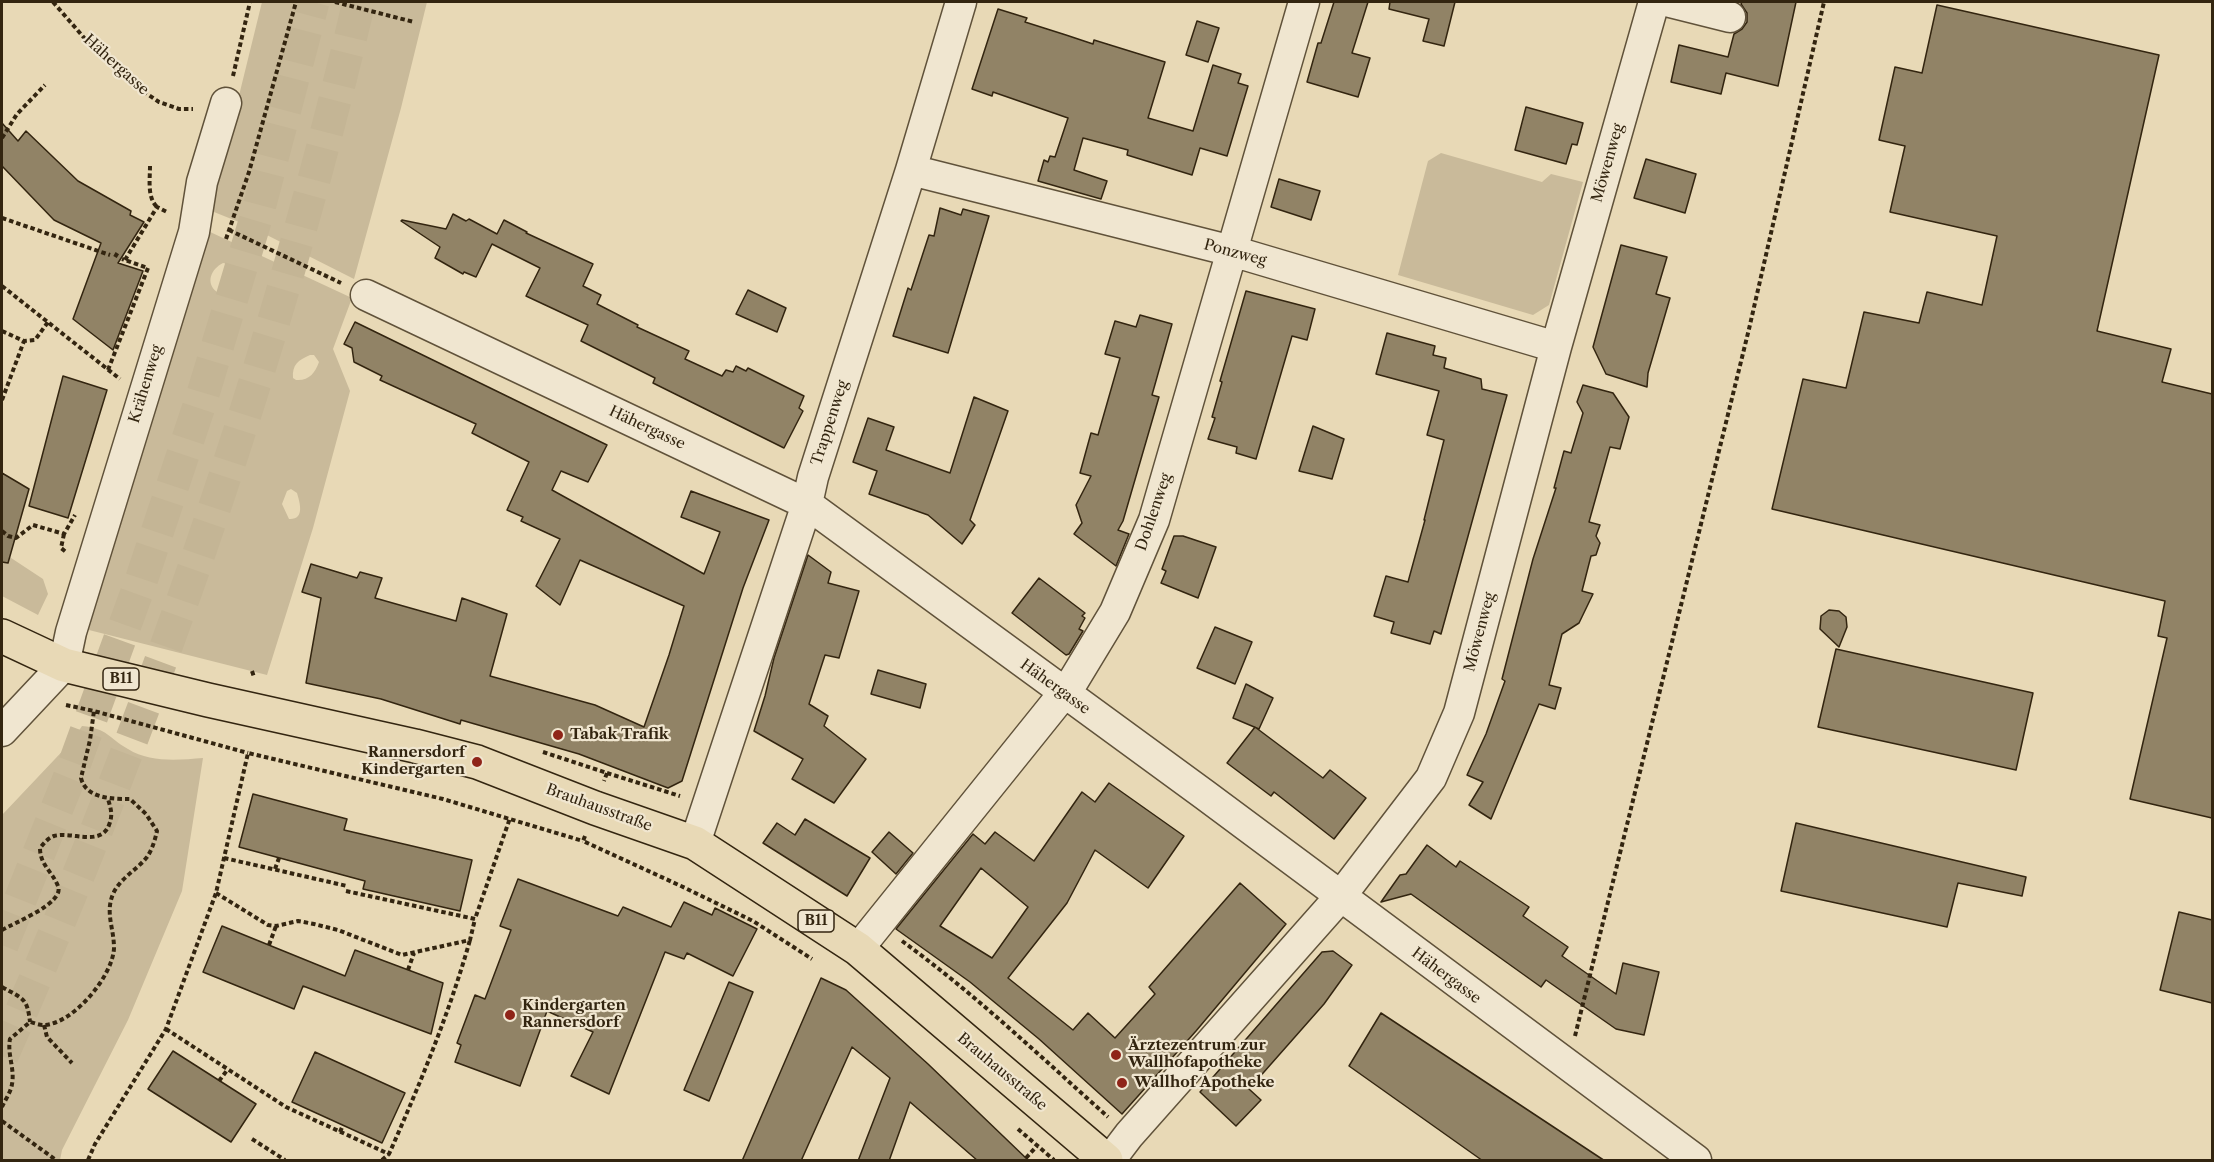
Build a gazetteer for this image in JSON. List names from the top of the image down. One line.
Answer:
{"streets":{"main road":["B11","Brauhausstraße"],"street":["Hähergasse","Möwenweg","Ponzweg","Krähenweg","Trappenweg","Dohlenweg"]},"crossings":[["Hähergasse","Möwenweg"],["Hähergasse","Krähenweg"],["Hähergasse","Trappenweg"],["Hähergasse","Dohlenweg"],["Möwenweg","Ponzweg"],["Möwenweg","Brauhausstraße"],["Ponzweg","Trappenweg"],["Ponzweg","Dohlenweg"],["Krähenweg","Brauhausstraße"],["Trappenweg","Brauhausstraße"],["Dohlenweg","Brauhausstraße"]],"places":["Tabak Trafik","Rannersdorf Kindergarten","Kindergarten Rannersdorf","Ärztezentrum zur Wallhofapotheke","Wallhof Apotheke"]}
